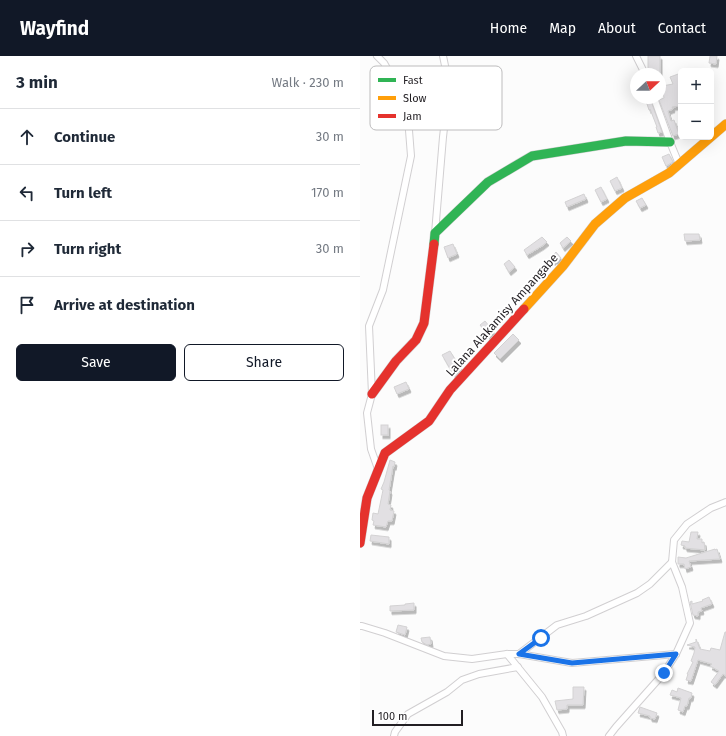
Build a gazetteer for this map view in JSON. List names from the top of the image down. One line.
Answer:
{"streets":{"street":["Lalana Alakamisy Ampangabe"]},"legend":["Fast","Slow","Jam"],"scale_bar":"100 m","north":"right","page":{"header":"Wayfind","nav":["Home","Map","About","Contact"],"heading":["3 min","Walk · 230 m"],"map_buttons":["+","−"],"list":[["Continue","30 m"],["Turn left","170 m"],["Turn right","30 m"],"Arrive at destination"],"buttons":["Save","Share"],"scale":"100 m"}}
